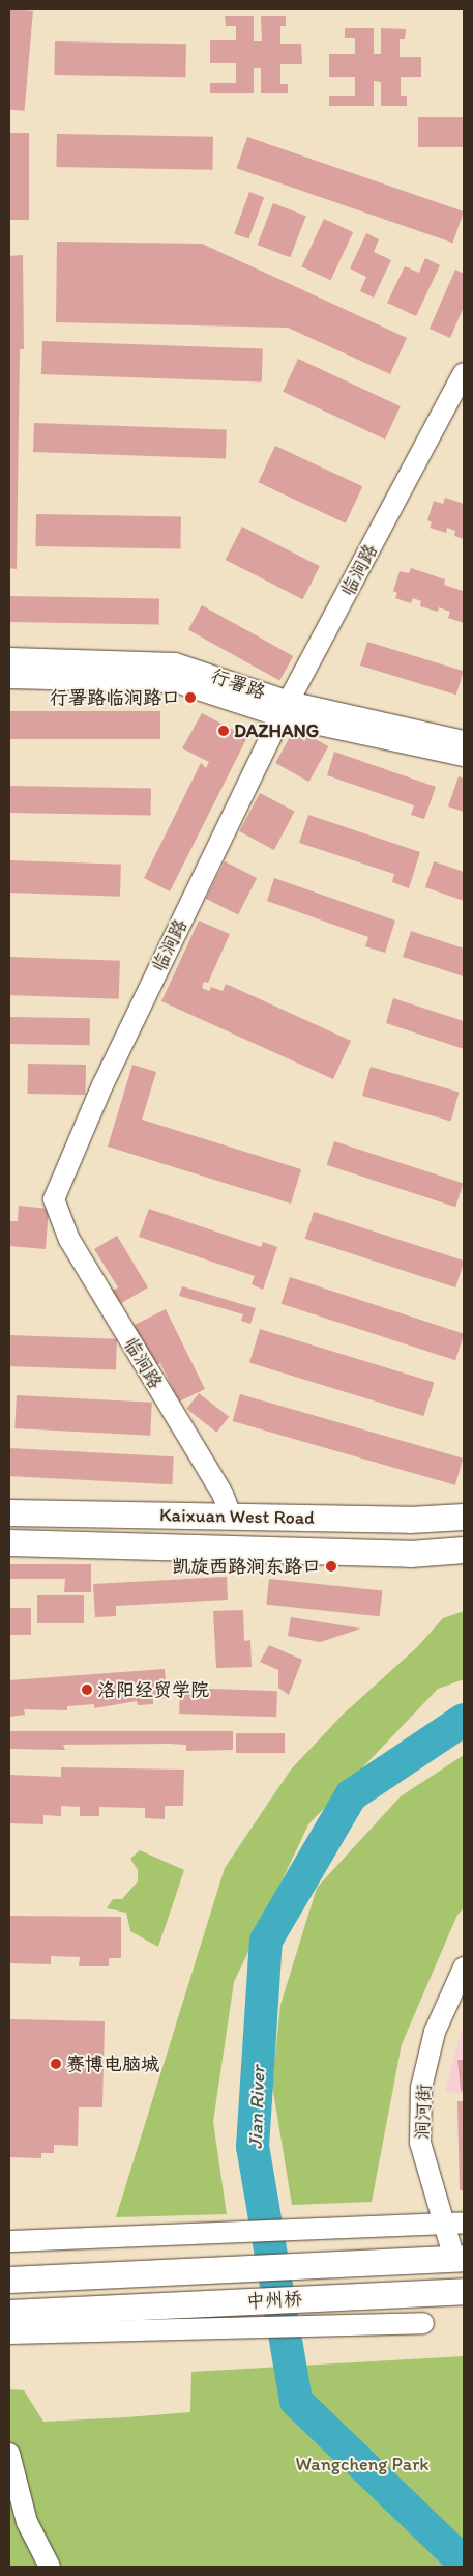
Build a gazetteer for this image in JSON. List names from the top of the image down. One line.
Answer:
{"streets":{"main road":["Kaixuan West Road","中州桥"],"street":["临涧路","行署路","涧河街"]},"crossings":[["临涧路","行署路"],["临涧路","Kaixuan West Road"],["涧河街","中州桥"]],"water":["Jian River"],"parks":["Wangcheng Park"],"places":["行署路临涧路口","DAZHANG","凯旋西路涧东路口","洛阳经贸学院","赛博电脑城"]}
